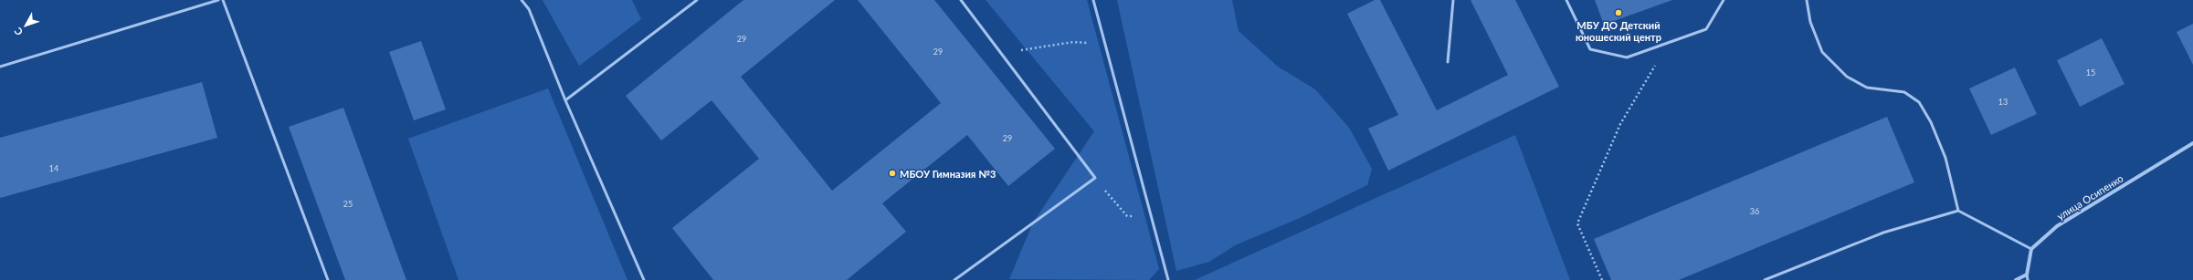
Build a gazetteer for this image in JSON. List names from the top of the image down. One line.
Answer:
{"streets":{"street":["улица Осипенко"]},"places":["МБУ ДО Детский юношеский центр","МБОУ Гимназия №3"],"house_numbers":["29","29","15","13","29","14","25","36"],"north":"bottom left"}
